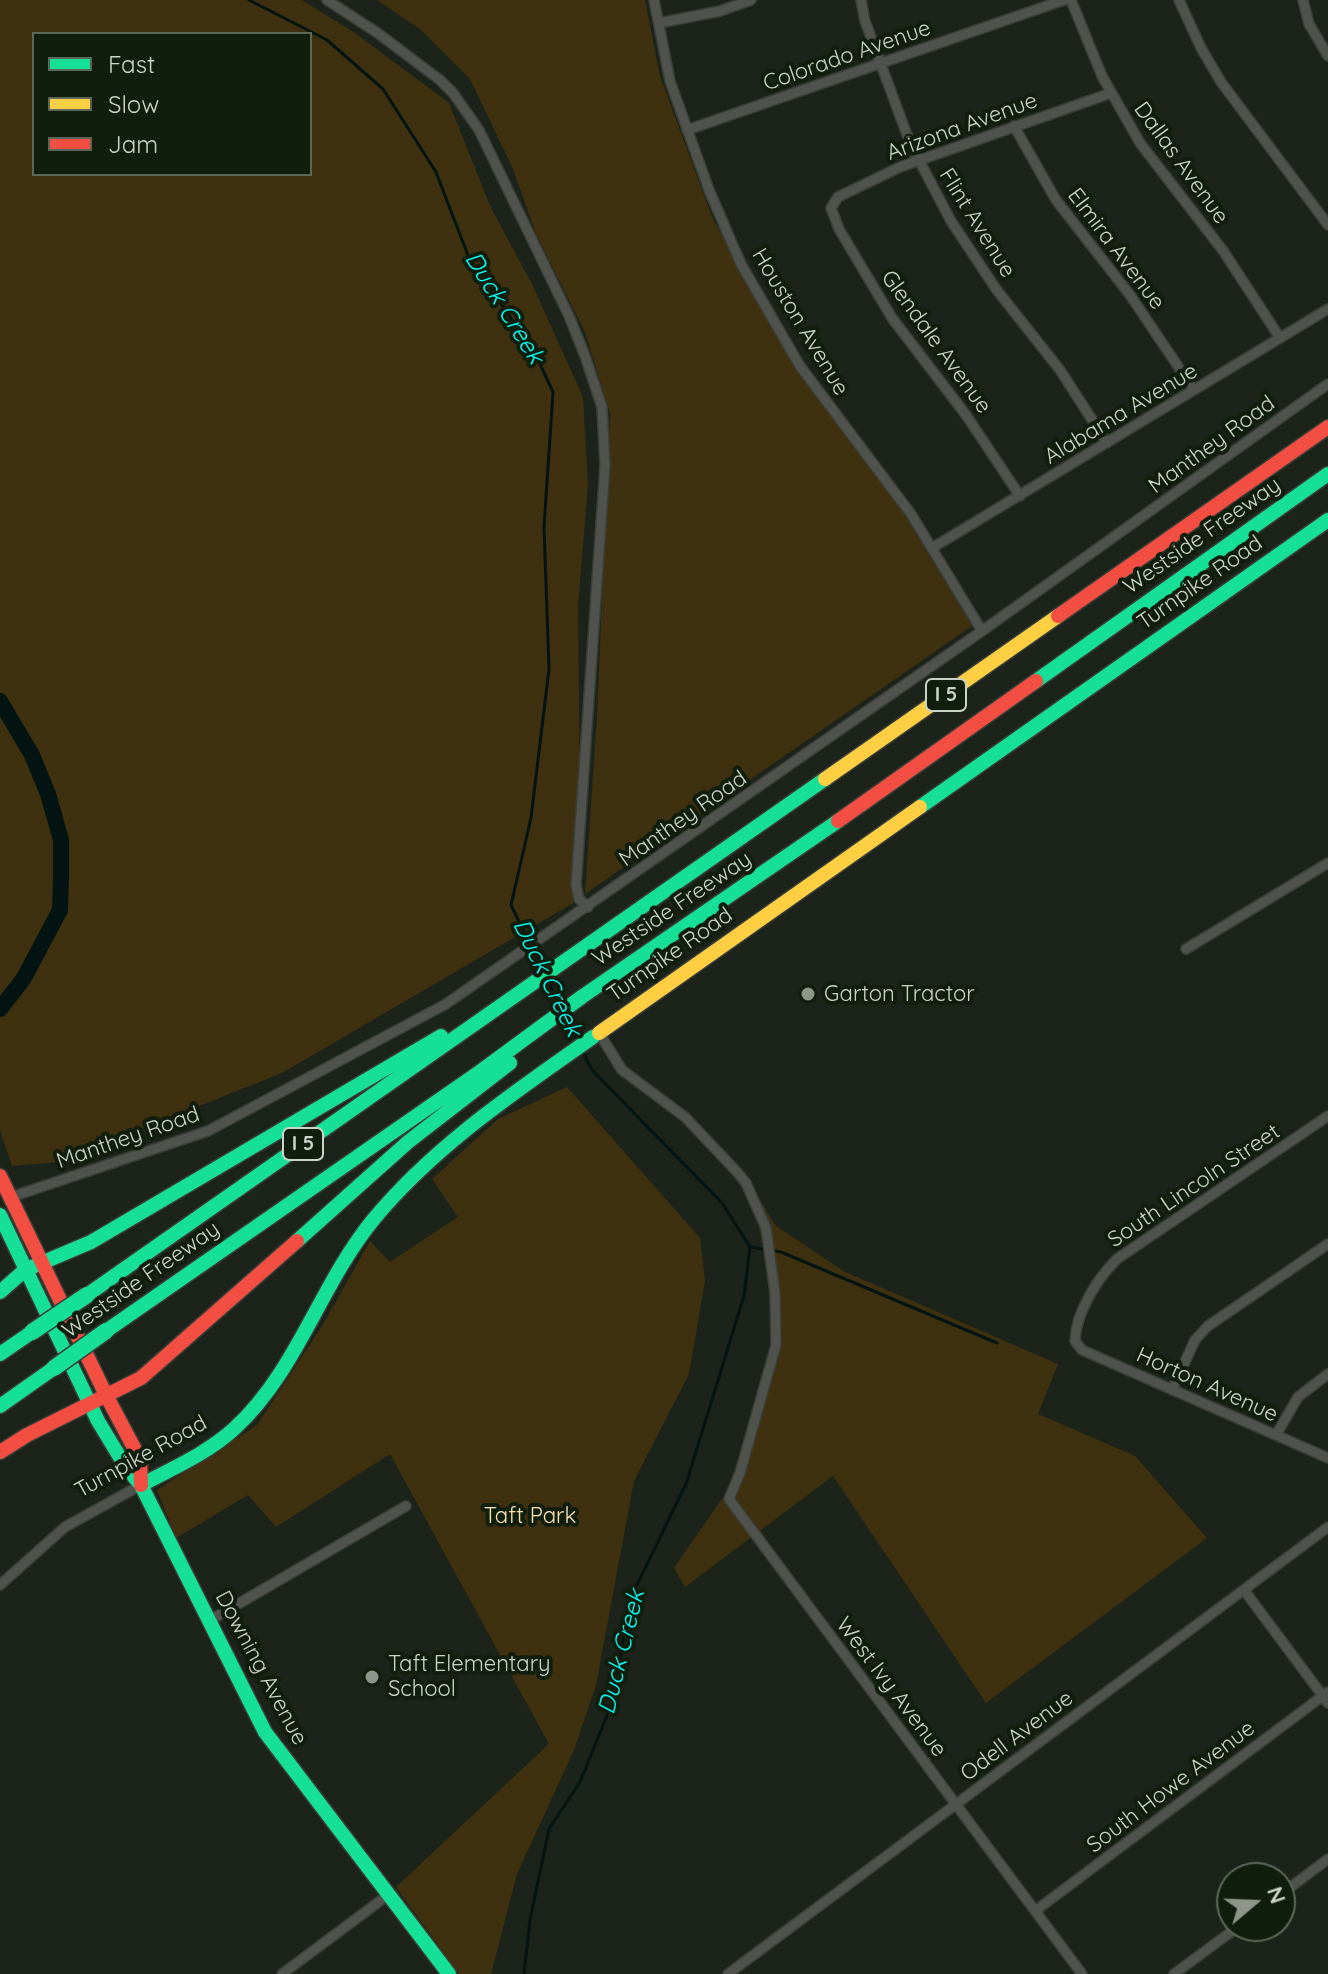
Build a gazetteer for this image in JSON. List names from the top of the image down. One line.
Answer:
{"streets":{"main road":["Westside Freeway","Turnpike Road","I 5","Downing Avenue"],"street":["Colorado Avenue","Arizona Avenue","Dallas Avenue","Flint Avenue","Elmira Avenue","Houston Avenue","Glendale Avenue","Alabama Avenue","Manthey Road","South Lincoln Street","Horton Avenue","West Ivy Avenue","Odell Avenue","South Howe Avenue"]},"crossings":[["Colorado Avenue","Flint Avenue"],["Colorado Avenue","Houston Avenue"],["Arizona Avenue","Dallas Avenue"],["Arizona Avenue","Flint Avenue"],["Arizona Avenue","Elmira Avenue"],["Arizona Avenue","Glendale Avenue"],["Dallas Avenue","Alabama Avenue"],["Flint Avenue","Alabama Avenue"],["Elmira Avenue","Alabama Avenue"],["Houston Avenue","Alabama Avenue"],["Houston Avenue","Manthey Road"],["Glendale Avenue","Alabama Avenue"],["Manthey Road","Downing Avenue"],["Turnpike Road","Downing Avenue"],["Turnpike Road","West Ivy Avenue"],["South Lincoln Street","Horton Avenue"],["West Ivy Avenue","Odell Avenue"],["West Ivy Avenue","South Howe Avenue"]],"water":["Duck Creek"],"parks":["Taft Park"],"places":["Garton Tractor","Taft Elementary School"],"legend":["Fast","Slow","Jam"],"north":"right"}
